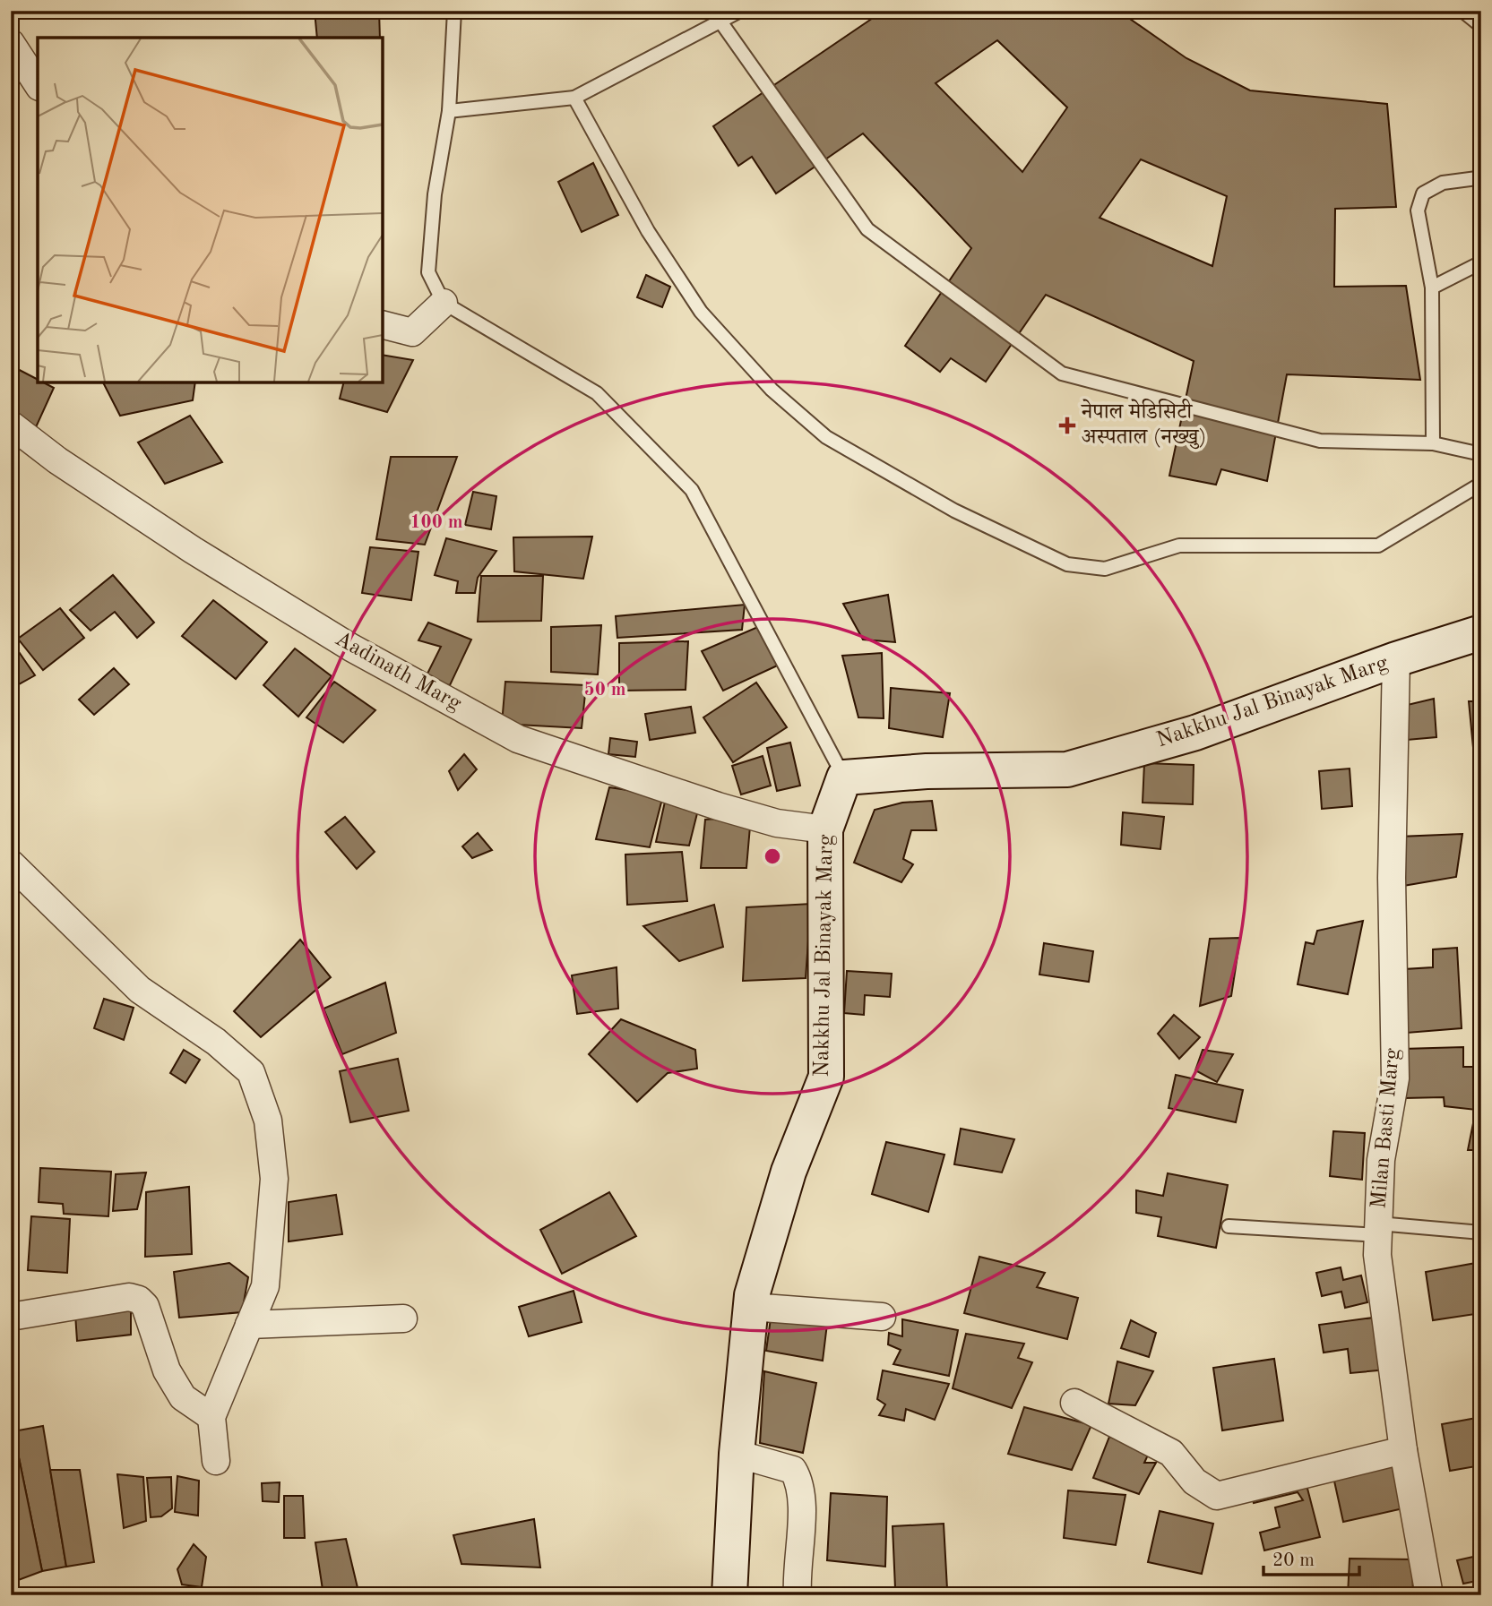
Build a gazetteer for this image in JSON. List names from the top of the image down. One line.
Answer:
{"streets":{"street":["Aadinath Marg","Nakkhu Jal Binayak Marg","Milan Basti Marg"]},"crossings":[["Aadinath Marg","Nakkhu Jal Binayak Marg"],["Nakkhu Jal Binayak Marg","Milan Basti Marg"]],"places":{"health":["नेपाल मेडिसिटी अस्पताल (नख्खु)"]},"scale_bar":"20 m","rings":["100 m","50 m"]}
